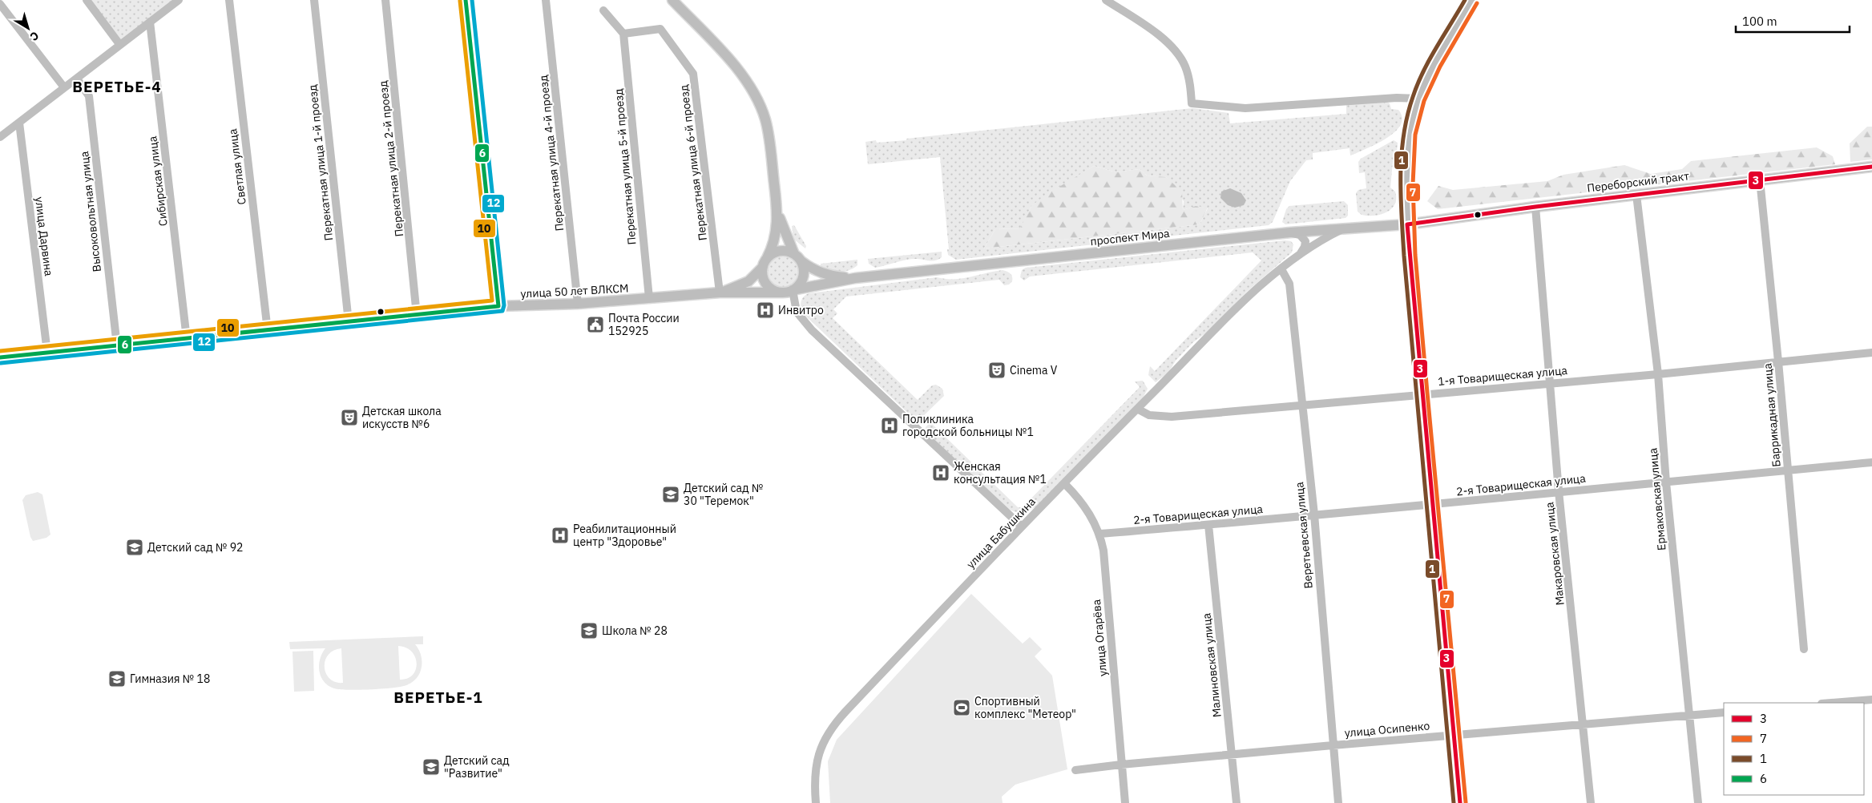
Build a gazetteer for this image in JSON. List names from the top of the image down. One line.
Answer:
{"streets":{"main road":["Переборский тракт","проспект Мира","улица 50 лет ВЛКСМ"],"street":["Перекатная улица 4-й проезд","Перекатная улица 2-й проезд","Перекатная улица 1-й проезд","Перекатная улица 6-й проезд","Светлая улица","Перекатная улица 5-й проезд","Сибирская улица","Высоковольтная улица","улица Дарвина","1-я Товарищеская улица","Баррикадная улица","2-я Товарищеская улица","Ермаковская улица","улица Бабушкина","Веретьевская улица","Макаровская улица","улица Огарёва","Малиновская улица","улица Осипенко"]},"crossings":[["Перекатная улица 4-й проезд","улица 50 лет ВЛКСМ"],["Перекатная улица 2-й проезд","улица 50 лет ВЛКСМ"],["Перекатная улица 1-й проезд","улица 50 лет ВЛКСМ"],["Перекатная улица 6-й проезд","Перекатная улица 5-й проезд"],["Перекатная улица 6-й проезд","улица 50 лет ВЛКСМ"],["Светлая улица","улица 50 лет ВЛКСМ"],["Перекатная улица 5-й проезд","улица 50 лет ВЛКСМ"],["Сибирская улица","улица 50 лет ВЛКСМ"],["Переборский тракт","проспект Мира"],["Переборский тракт","Баррикадная улица"],["Переборский тракт","Ермаковская улица"],["Переборский тракт","Макаровская улица"],["Высоковольтная улица","улица 50 лет ВЛКСМ"],["улица Дарвина","улица 50 лет ВЛКСМ"],["проспект Мира","улица 50 лет ВЛКСМ"],["проспект Мира","улица Бабушкина"],["1-я Товарищеская улица","Баррикадная улица"],["1-я Товарищеская улица","Ермаковская улица"],["1-я Товарищеская улица","улица Бабушкина"],["1-я Товарищеская улица","Веретьевская улица"],["1-я Товарищеская улица","Макаровская улица"],["Баррикадная улица","2-я Товарищеская улица"],["2-я Товарищеская улица","Ермаковская улица"],["2-я Товарищеская улица","Веретьевская улица"],["2-я Товарищеская улица","Макаровская улица"],["2-я Товарищеская улица","улица Огарёва"],["2-я Товарищеская улица","Малиновская улица"],["Ермаковская улица","улица Осипенко"],["улица Бабушкина","Веретьевская улица"],["улица Бабушкина","улица Огарёва"],["Веретьевская улица","улица Осипенко"],["Макаровская улица","улица Осипенко"],["улица Огарёва","улица Осипенко"],["Малиновская улица","улица Осипенко"]],"districts":["ВЕРЕТЬЕ-4","ВЕРЕТЬЕ-1"],"places":{"hospital":["Инвитро","Поликлиника городской больницы №1","Женская консультация №1","Реабилитационный центр \"Здоровье\""],"public building":["Почта России 152925"],"theatre":["Cinema V","Детская школа искусств №6"],"school or university":["Детский сад № 30 \"Теремок\"","Детский сад № 92","Школа № 28","Гимназия № 18","Детский сад \"Развитие\""],"sports":["Спортивный комплекс \"Метеор\""]},"lines":["transit line 1","transit line 6","transit line 12","transit line 10","transit line 7","transit line 3"],"legend":["3","7","1","6"],"scale_bar":"100 m","north":"bottom right"}
